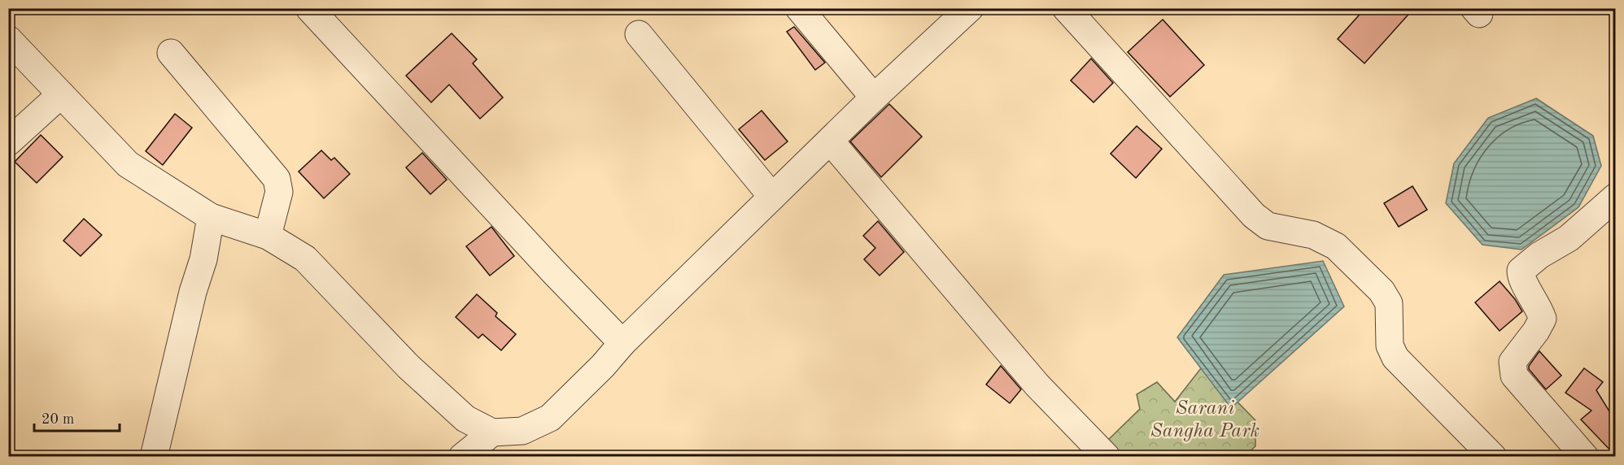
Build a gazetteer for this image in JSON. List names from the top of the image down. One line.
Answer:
{"parks":["Sarani Sangha Park"],"scale_bar":"20 m"}
